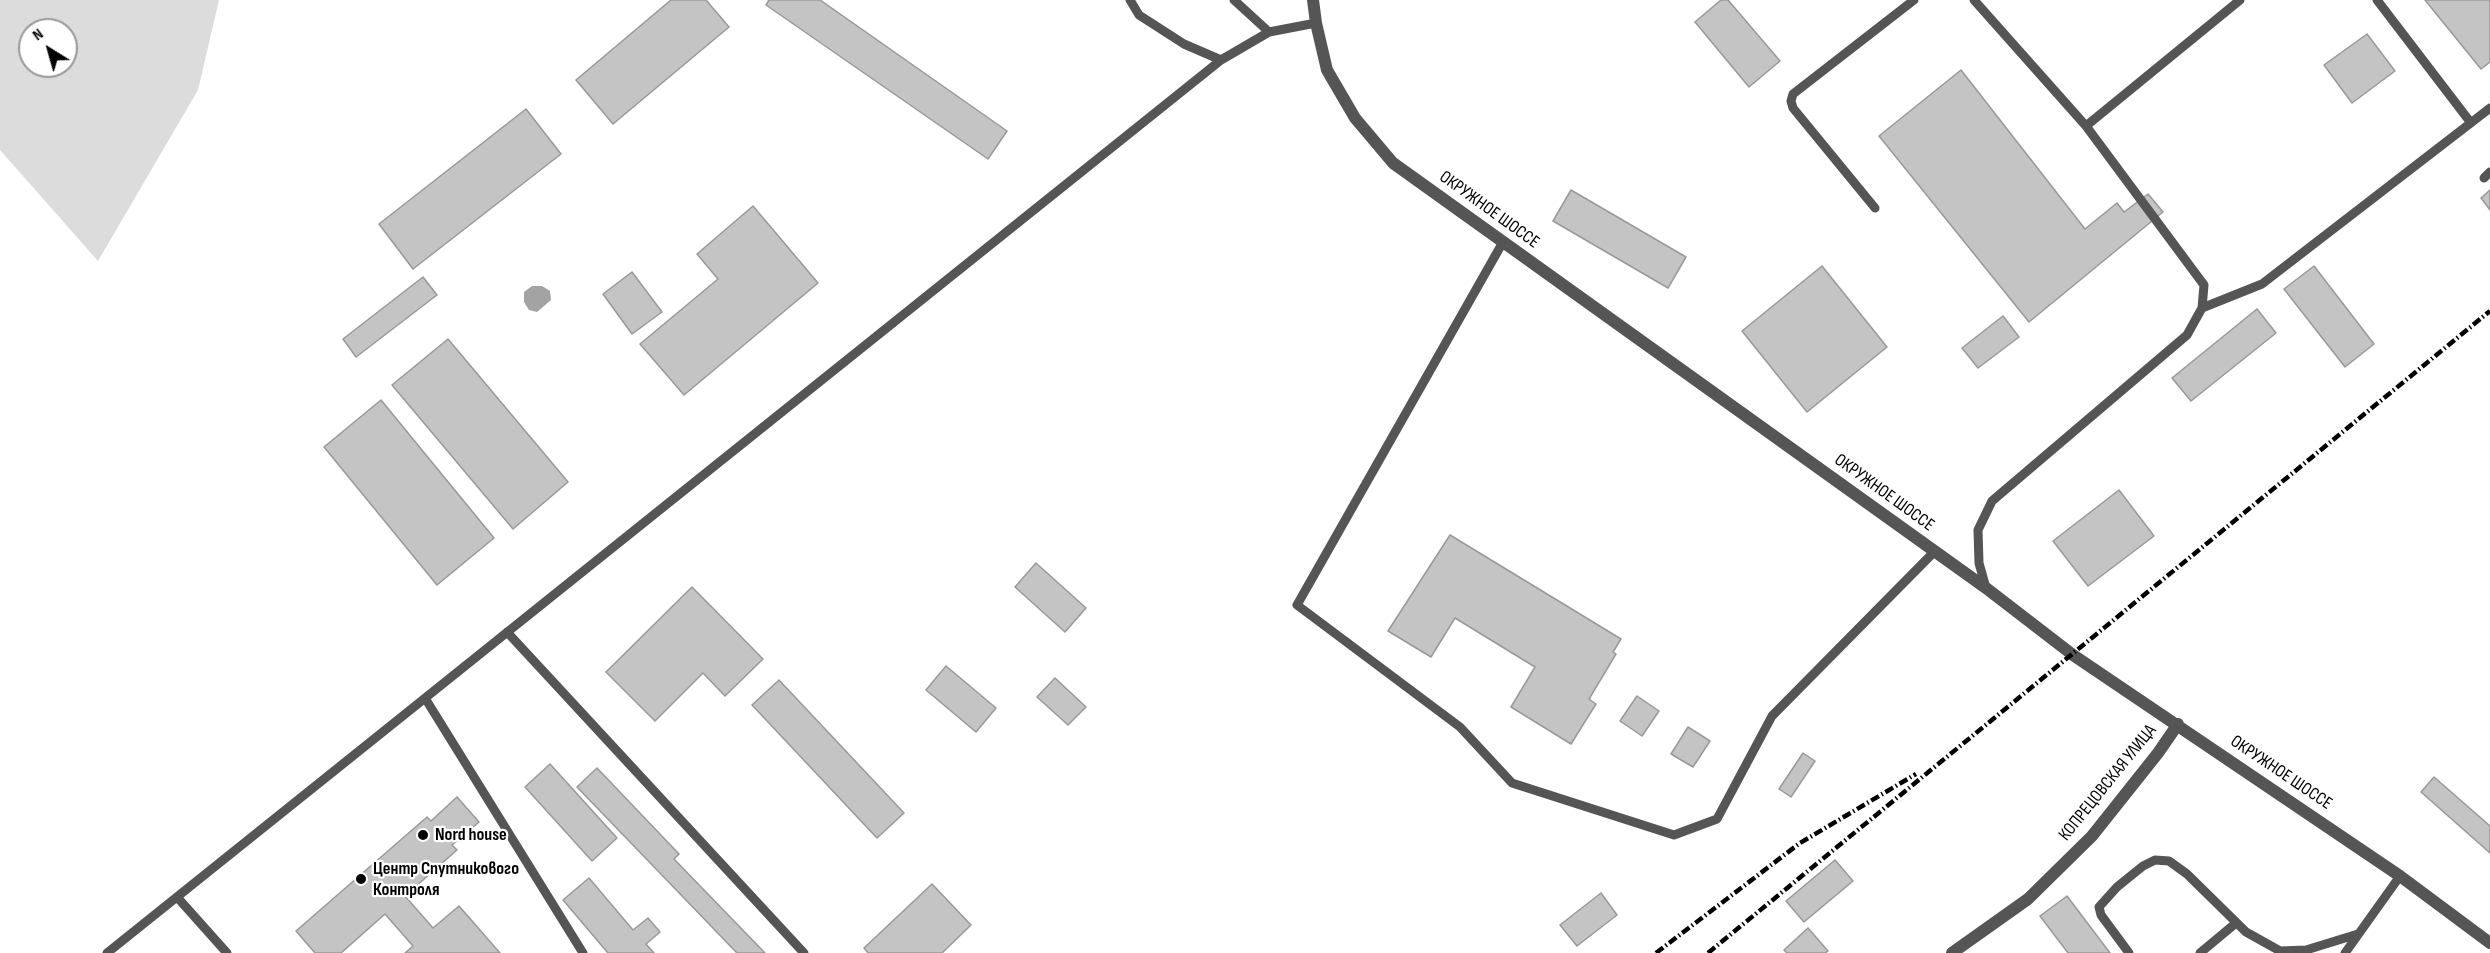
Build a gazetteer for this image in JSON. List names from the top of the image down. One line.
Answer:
{"streets":{"street":["ОКРУЖНОЕ ШОССЕ","КОПРЕЦОВСКАЯ УЛИЦА"]},"crossings":[["ОКРУЖНОЕ ШОССЕ","КОПРЕЦОВСКАЯ УЛИЦА"]],"places":["Nord house","Центр Спутникового Контроля"],"north":"top left"}
